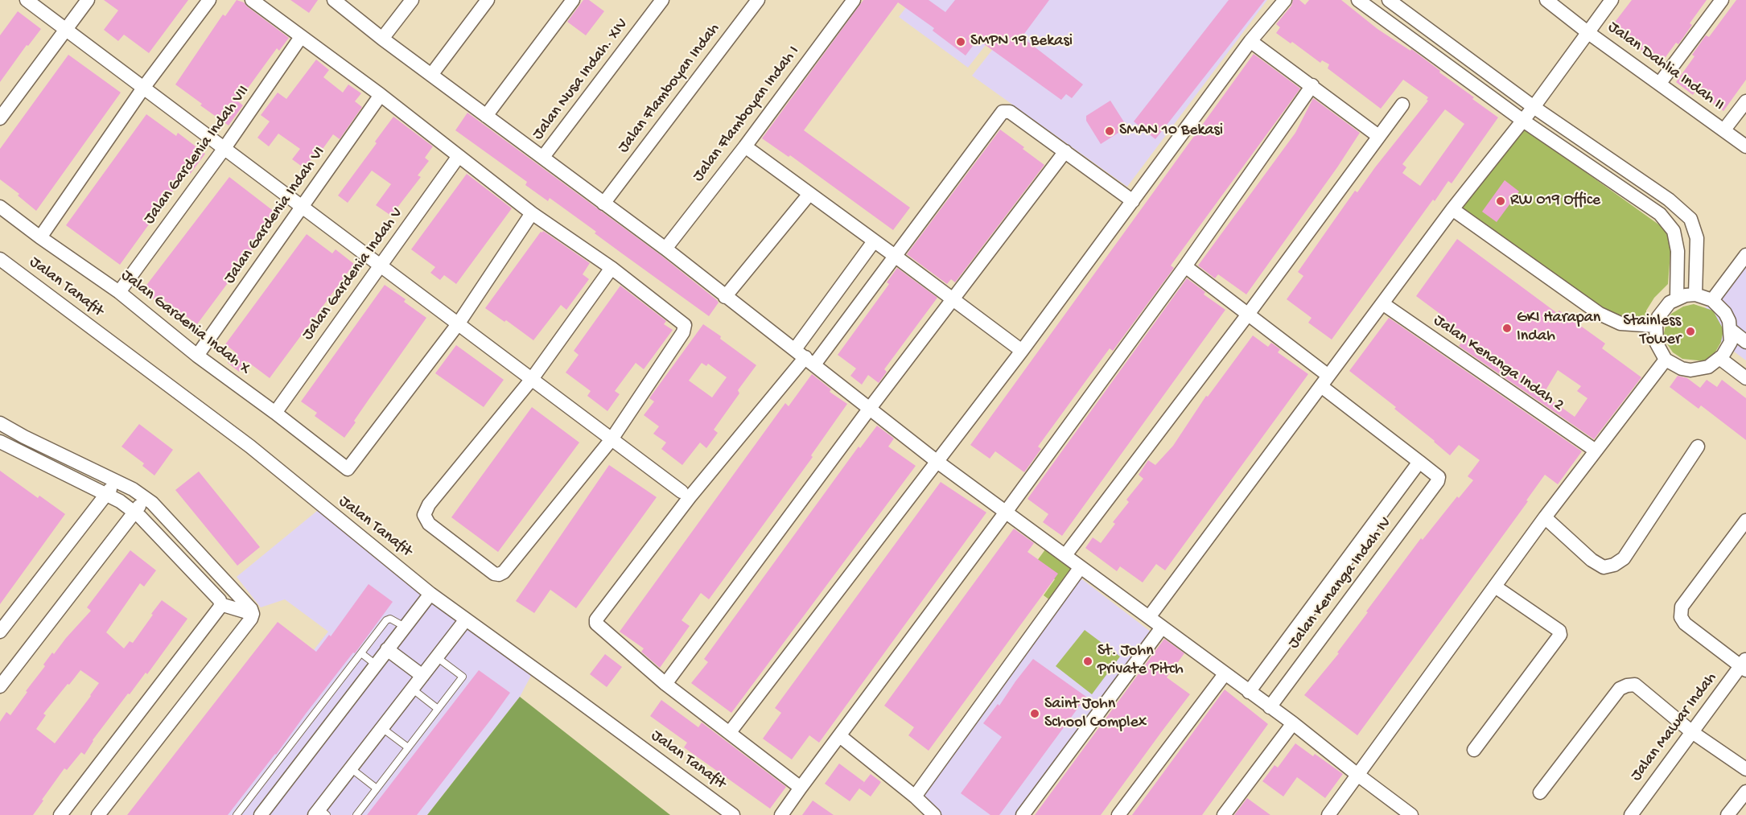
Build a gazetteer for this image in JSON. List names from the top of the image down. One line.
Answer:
{"streets":{"street":["Jalan Dahlia Indah II","Jalan Nusa Indah. XIV","Jalan Flamboyan Indah","Jalan Flamboyan Indah I","Jalan Gardenia Indah VII","Jalan Gardenia Indah VI","Jalan Gardenia Indah V","Jalan Tanafit","Jalan Gardenia Indah X","Jalan Kenanga Indah 2","Jalan Kenanga Indah IV","Jalan Mawar Indah"]},"crossings":[["Jalan Gardenia Indah VII","Jalan Gardenia Indah X"],["Jalan Gardenia Indah VI","Jalan Gardenia Indah X"],["Jalan Gardenia Indah V","Jalan Gardenia Indah X"]],"places":["SMPN 19 Bekasi","SMAN 10 Bekasi","RW 019 Office","GKI Harapan Indah","Stainless Tower","St. John Private Pitch","Saint John School Complex"]}
